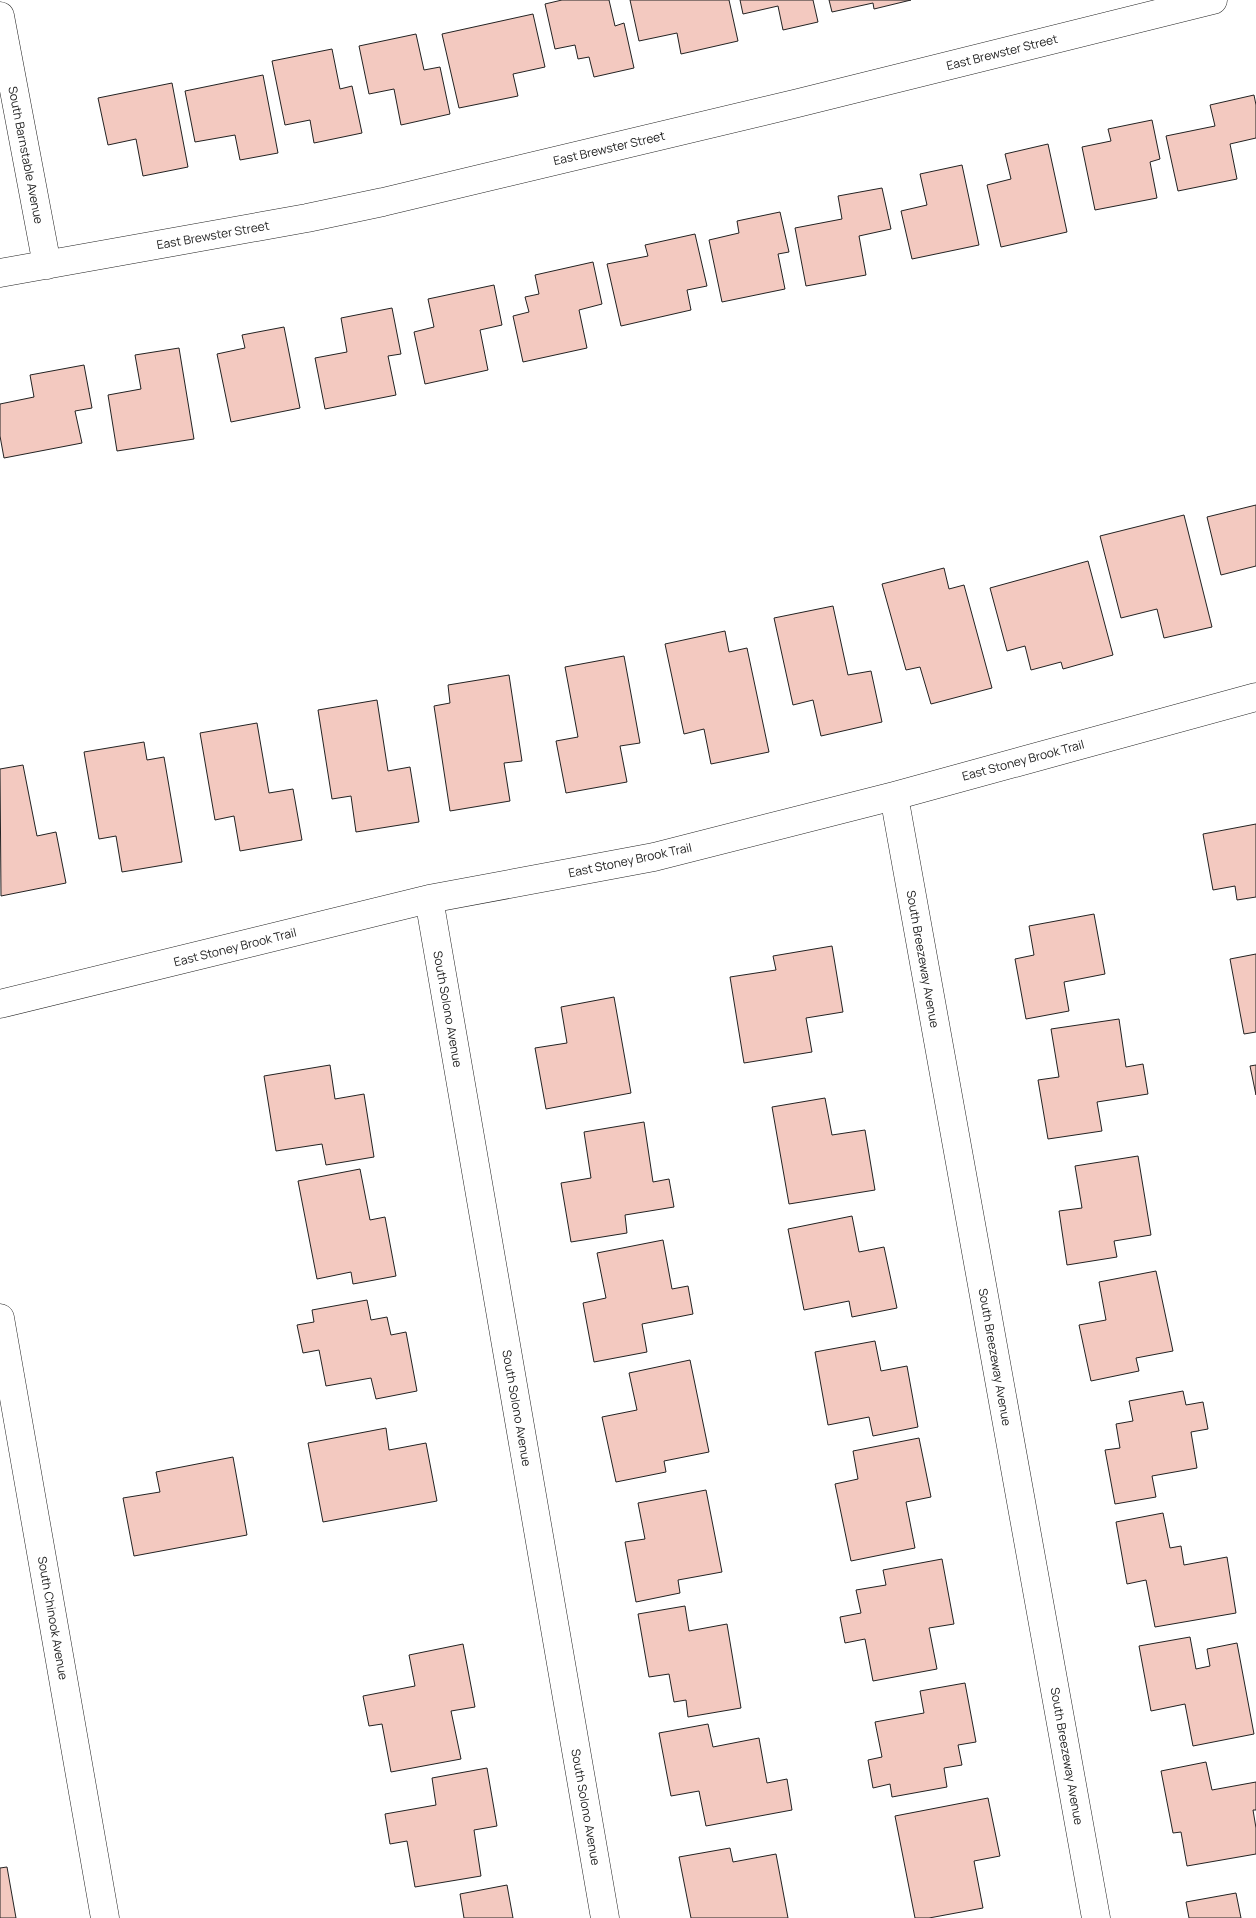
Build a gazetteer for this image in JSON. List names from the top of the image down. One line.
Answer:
{"streets":{"street":["East Brewster Street","South Barnstable Avenue","East Stoney Brook Trail","South Breezeway Avenue","South Solono Avenue","South Chinook Avenue"]},"crossings":[["East Brewster Street","South Barnstable Avenue"],["East Stoney Brook Trail","South Breezeway Avenue"],["East Stoney Brook Trail","South Solono Avenue"]]}
